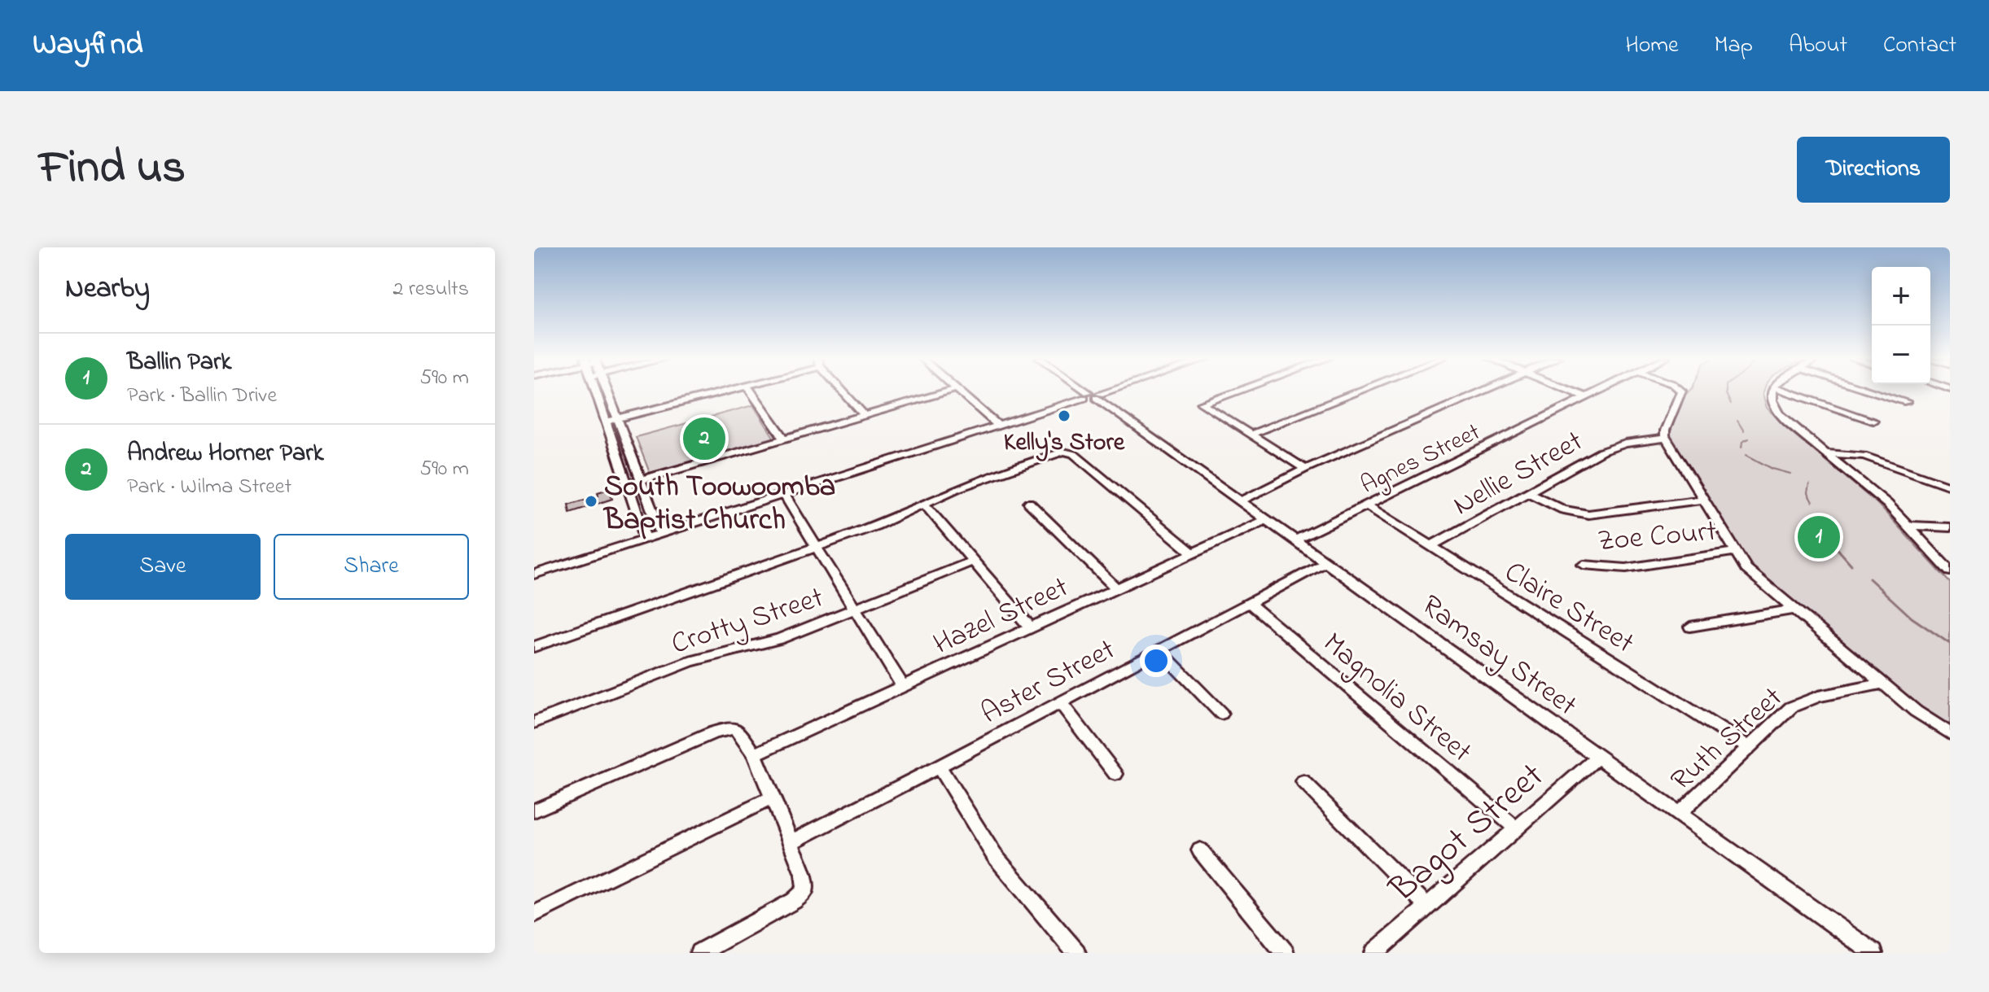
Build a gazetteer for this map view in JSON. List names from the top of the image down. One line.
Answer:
{"streets":{"street":["Agnes Street","Nellie Street","Zoe Court","Claire Street","Hazel Street","Crotty Street","Ramsay Street","Aster Street","Magnolia Street","Ruth Street","Bagot Street"]},"crossings":[["Agnes Street","Claire Street"],["Agnes Street","Ramsay Street"],["Nellie Street","Claire Street"],["Claire Street","Ruth Street"],["Hazel Street","Ramsay Street"],["Ramsay Street","Aster Street"],["Ramsay Street","Ruth Street"],["Ramsay Street","Bagot Street"],["Aster Street","Magnolia Street"],["Magnolia Street","Bagot Street"]],"places":["Kelly's Store","South Toowoomba Baptist Church"],"page":{"header":"Wayfind","nav":["Home","Map","About","Contact"],"title":"Find us","buttons":["Directions",["Save","Share"]],"heading":["Nearby","2 results"],"map_buttons":["+","−"],"list":[{"mark":"1","name":"Ballin Park","note":"Park · Ballin Drive","value":"590 m"},{"mark":"2","name":"Andrew Horner Park","note":"Park · Wilma Street","value":"590 m"}],"pins":["2","1"]}}
